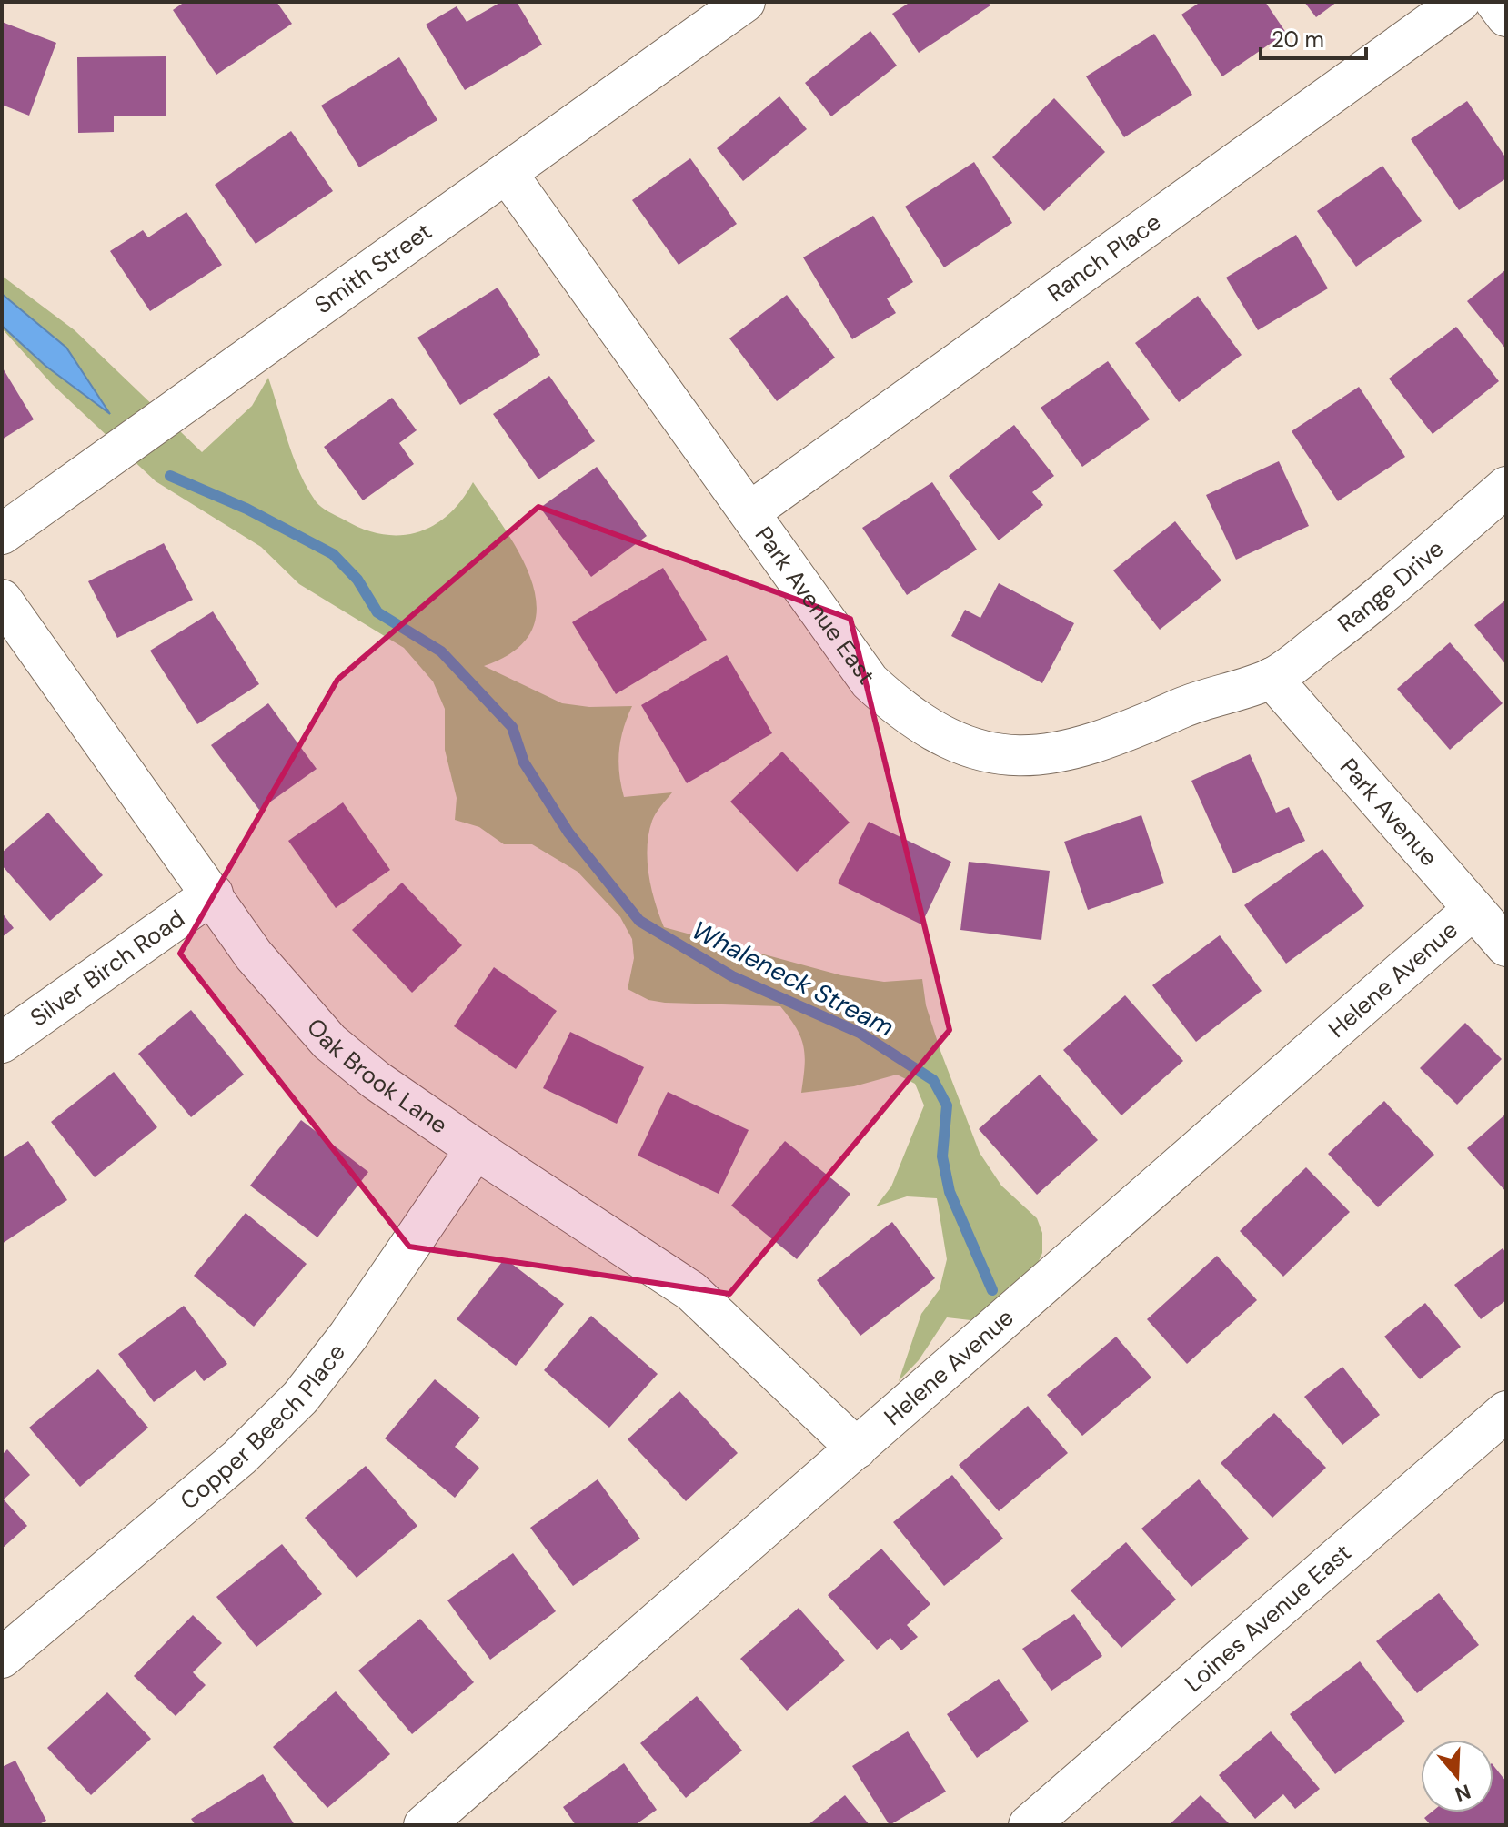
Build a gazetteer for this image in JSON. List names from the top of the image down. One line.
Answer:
{"streets":{"street":["Ranch Place","Smith Street","Range Drive","Park Avenue East","Park Avenue","Silver Birch Road","Helene Avenue","Oak Brook Lane","Copper Beech Place","Loines Avenue East"]},"crossings":[["Ranch Place","Park Avenue East"],["Smith Street","Park Avenue East"],["Range Drive","Park Avenue East"],["Range Drive","Park Avenue"],["Park Avenue East","Park Avenue"],["Park Avenue","Helene Avenue"],["Silver Birch Road","Oak Brook Lane"],["Helene Avenue","Oak Brook Lane"],["Oak Brook Lane","Copper Beech Place"]],"water":["Whaleneck Stream"],"scale_bar":"20 m","north":"bottom"}
